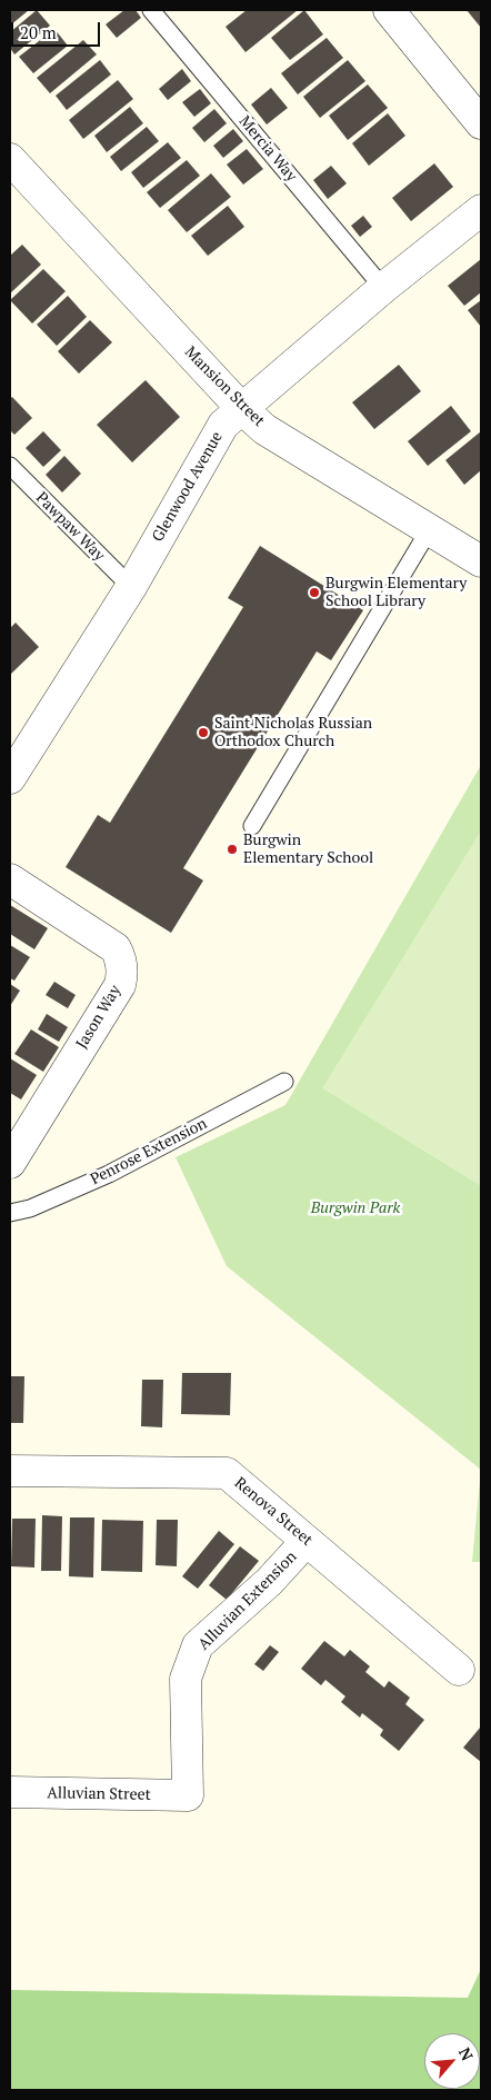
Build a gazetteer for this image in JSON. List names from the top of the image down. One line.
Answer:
{"streets":{"street":["Mansion Street","Glenwood Avenue","Jason Way","Renova Street","Alluvian Extension","Alluvian Street"],"lane":["Mercia Way","Pawpaw Way","Penrose Extension"]},"crossings":[["Mercia Way","Glenwood Avenue"],["Mansion Street","Glenwood Avenue"],["Glenwood Avenue","Pawpaw Way"],["Renova Street","Alluvian Extension"],["Alluvian Extension","Alluvian Street"]],"parks":["Burgwin Park"],"places":["Burgwin Elementary School Library","Saint Nicholas Russian Orthodox Church","Burgwin Elementary School"],"scale_bar":"20 m","north":"top right"}
